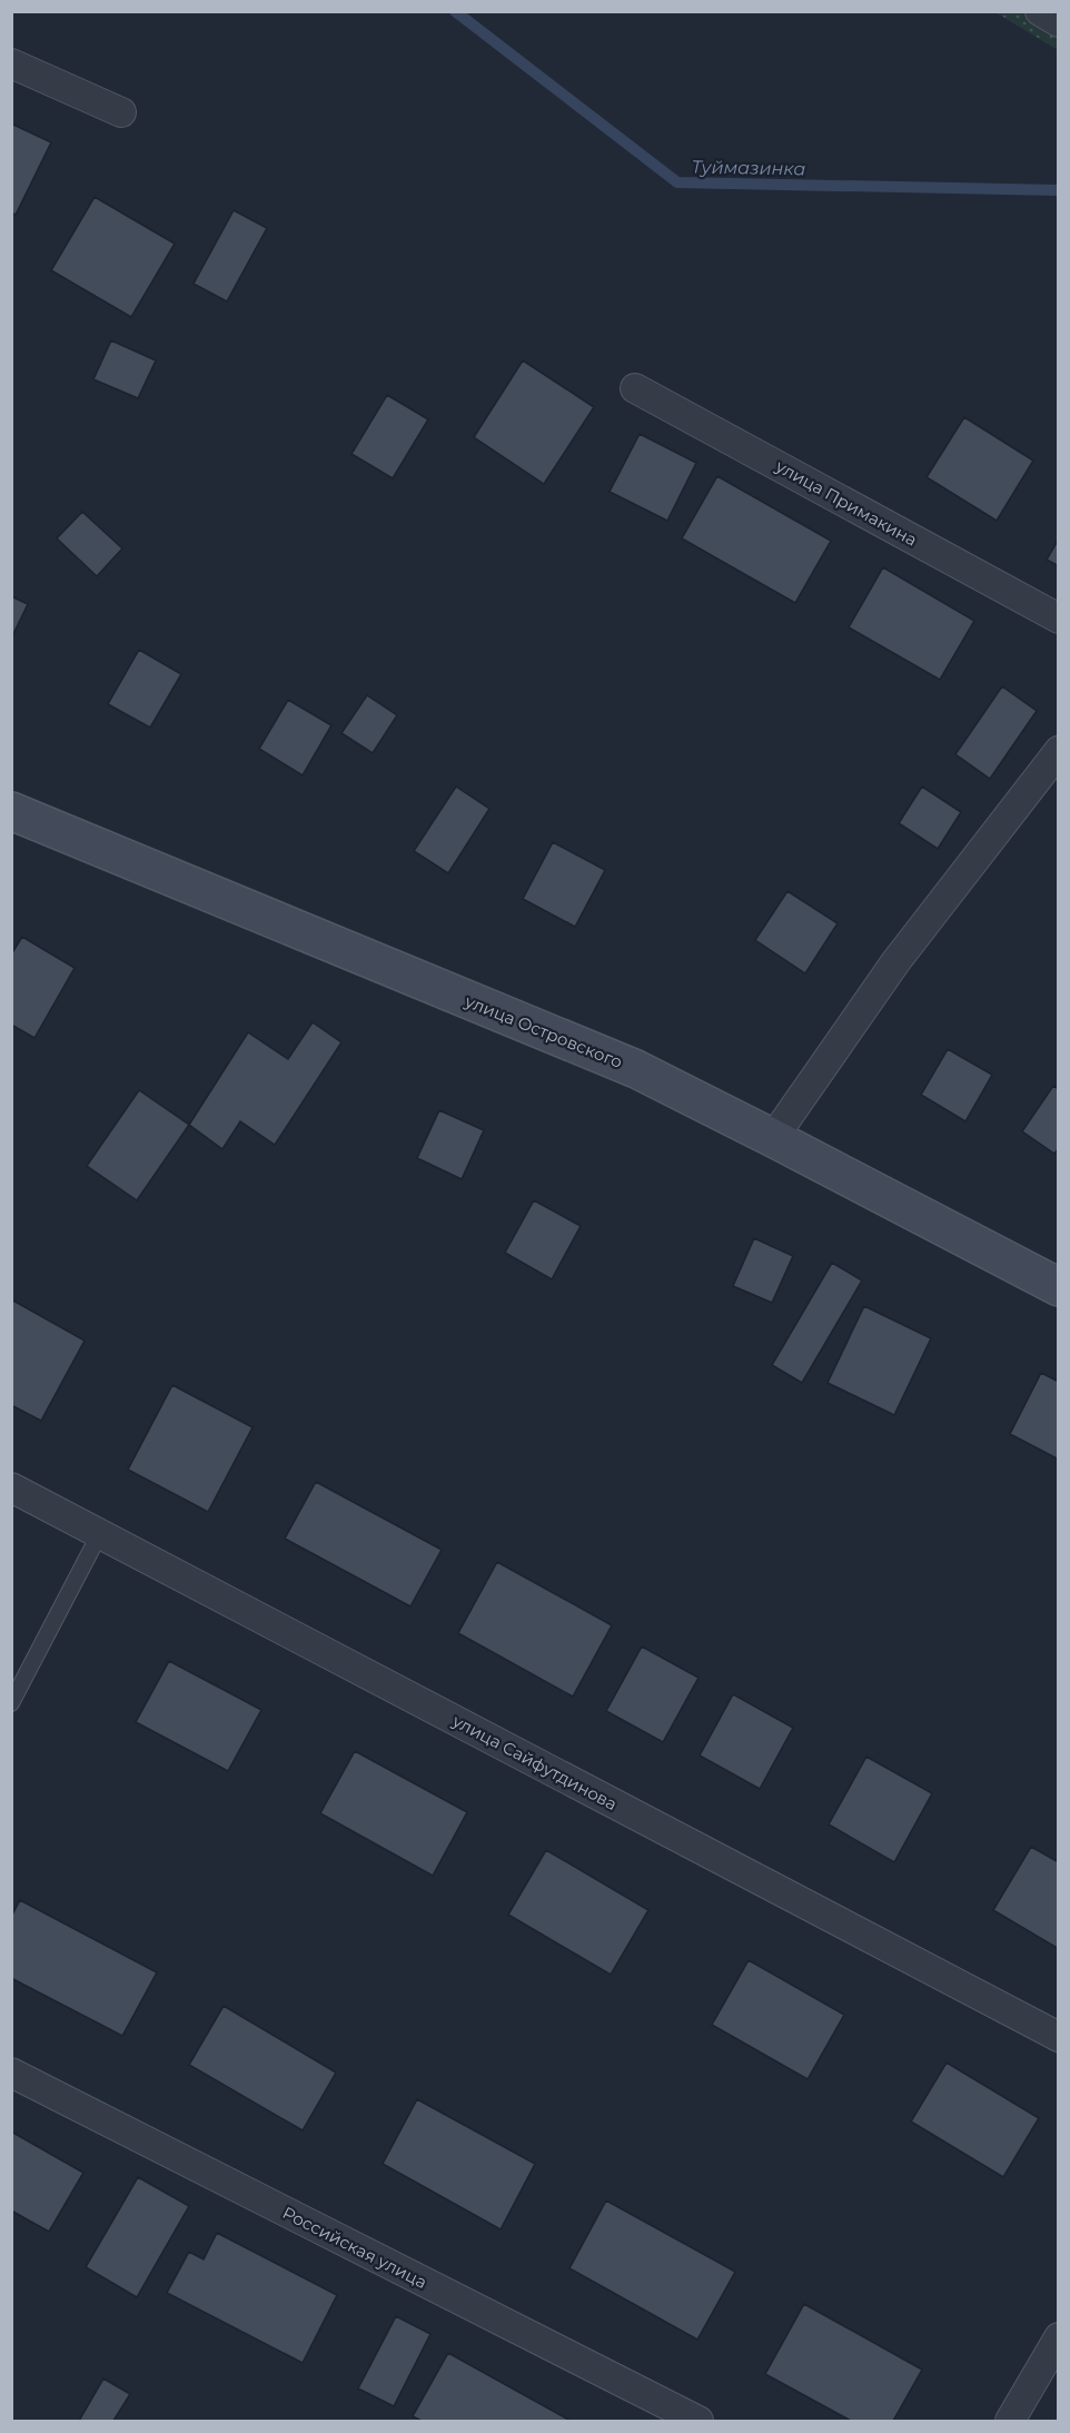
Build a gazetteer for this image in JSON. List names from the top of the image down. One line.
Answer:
{"streets":{"main road":["улица Островского"],"street":["улица Примакина","улица Сайфутдинова","Российская улица"]},"water":["Туймазинка"]}
